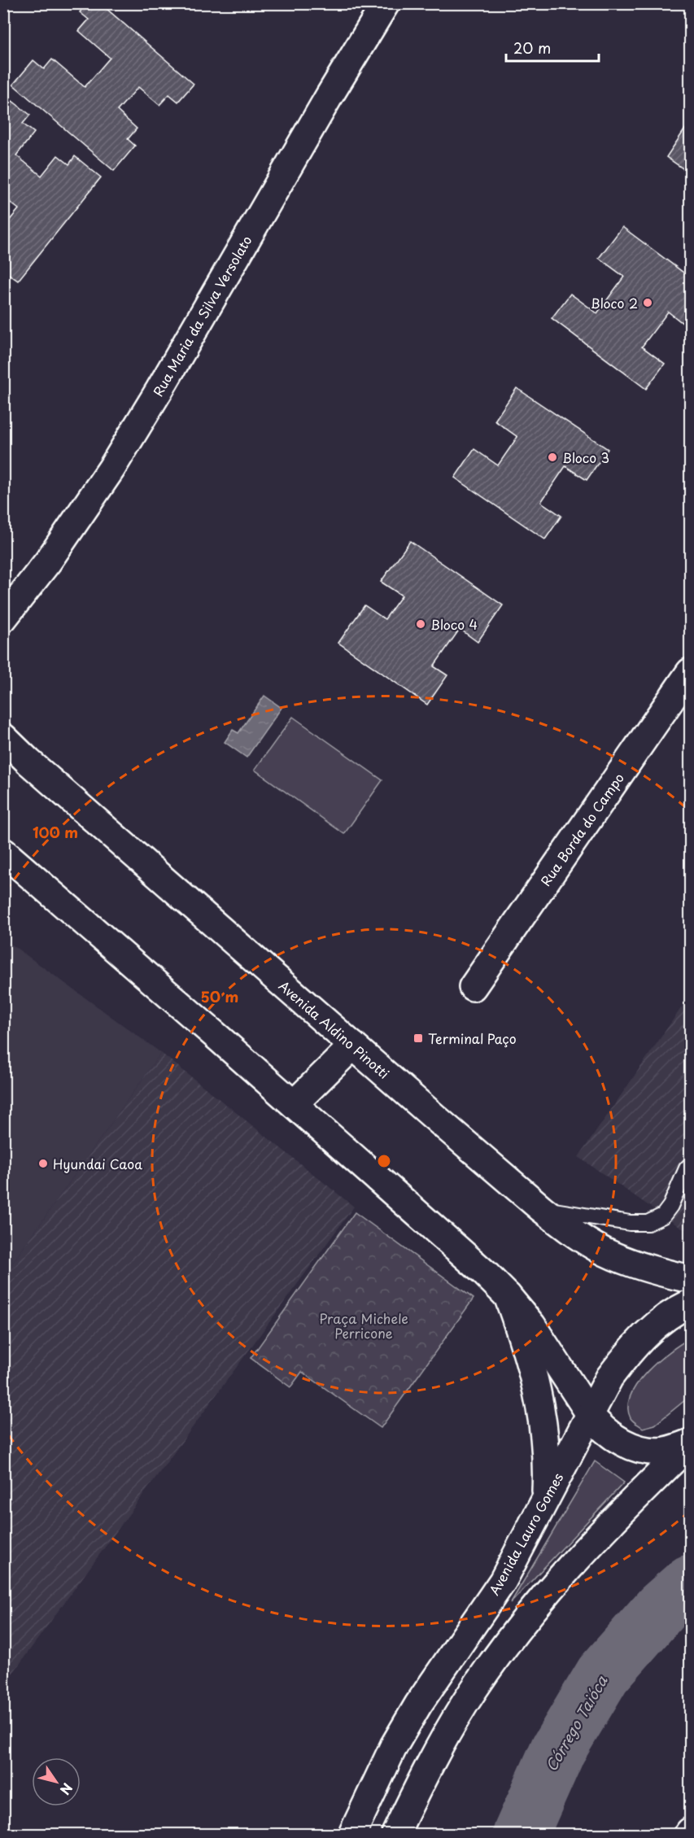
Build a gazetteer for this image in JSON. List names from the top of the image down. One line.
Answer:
{"streets":{"main road":["Rua Maria da Silva Versolato","Rua Borda do Campo","Avenida Aldino Pinotti","Avenida Lauro Gomes"]},"water":["Córrego Taióca"],"parks":["Praça Michele Perricone"],"places":{"other":["Bloco 2","Bloco 3","Bloco 4","Hyundai Caoa"],"transit":["Terminal Paço"]},"scale_bar":"20 m","north":"bottom right","rings":["100 m","50 m"]}
